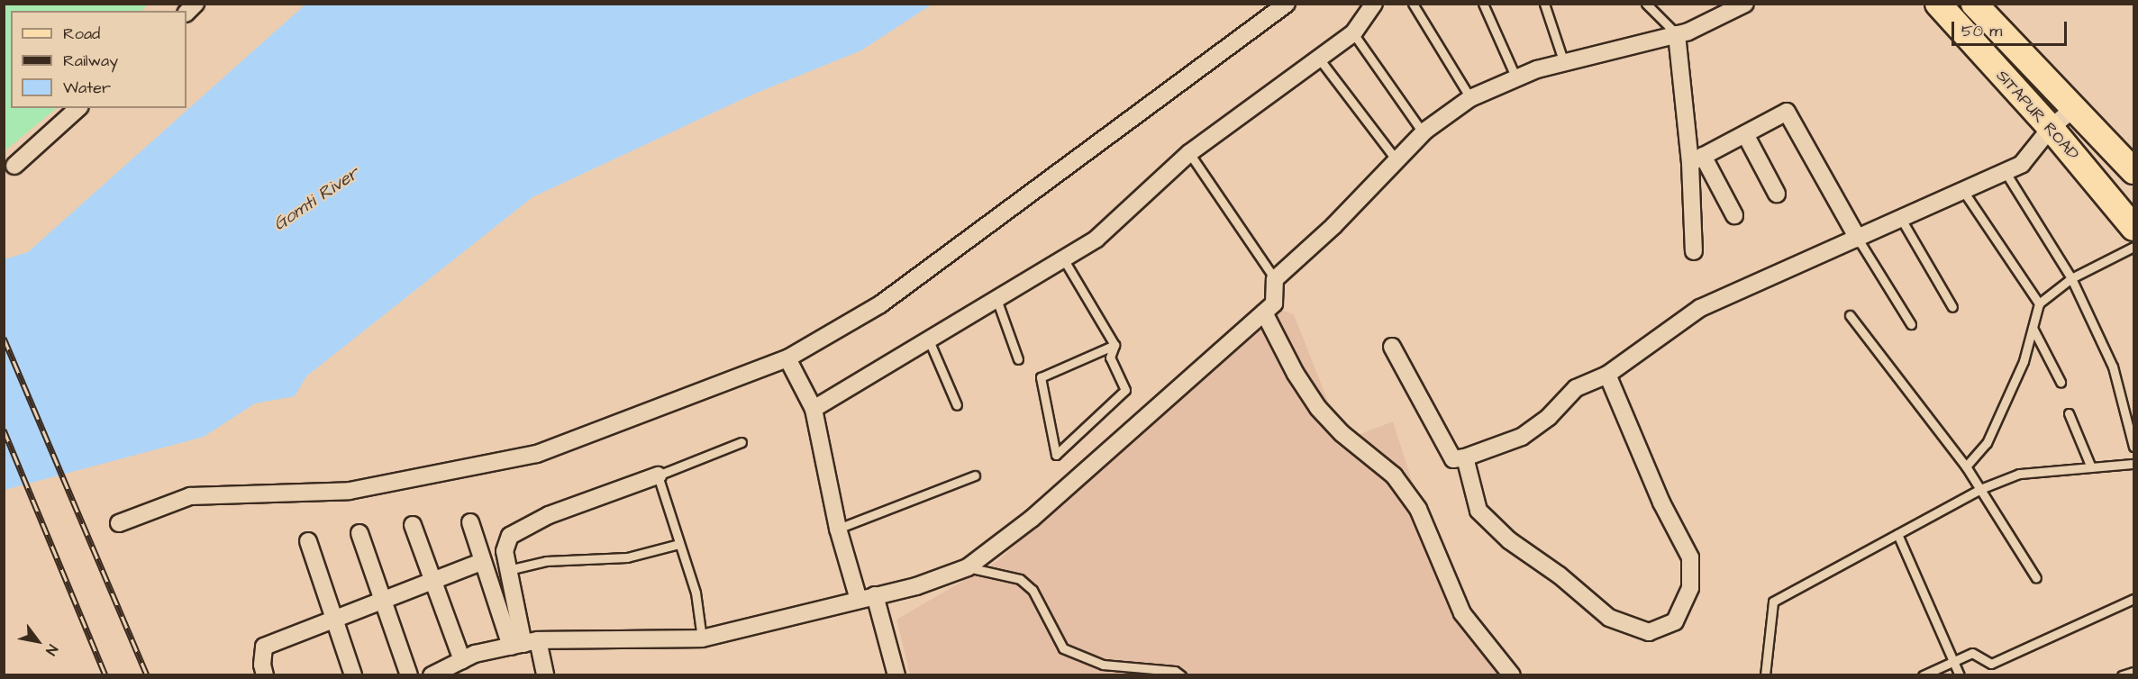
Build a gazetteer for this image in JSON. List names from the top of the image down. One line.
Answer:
{"streets":{"main road":["SITAPUR ROAD"]},"water":["Gomti River"],"legend":["Road","Railway","Water"],"scale_bar":"50 m","north":"bottom right"}
